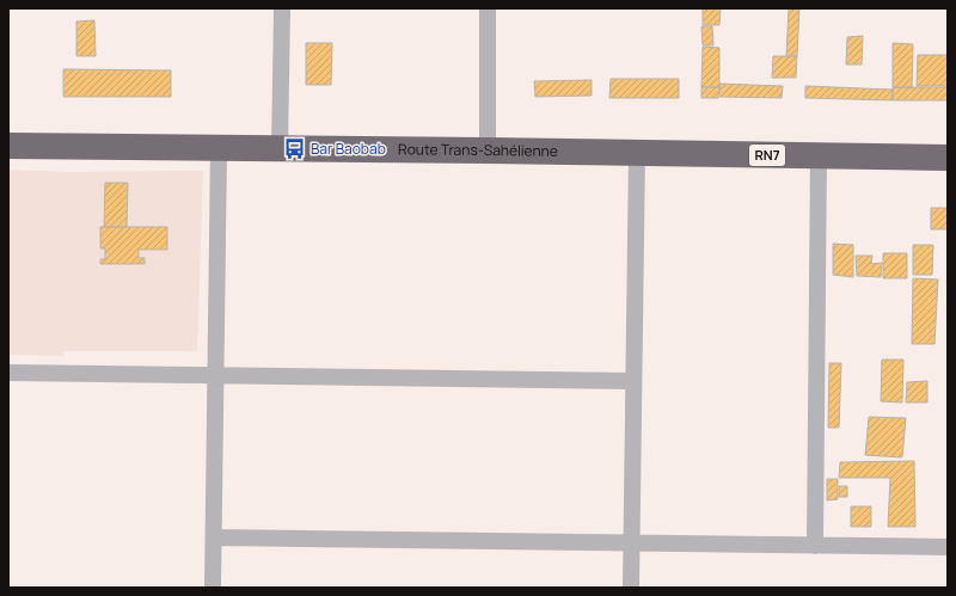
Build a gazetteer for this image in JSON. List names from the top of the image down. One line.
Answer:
{"streets":{"highway":["Route Trans-Sahélienne","RN7"]},"places":{"bus stop":["Bar Baobab"]}}
